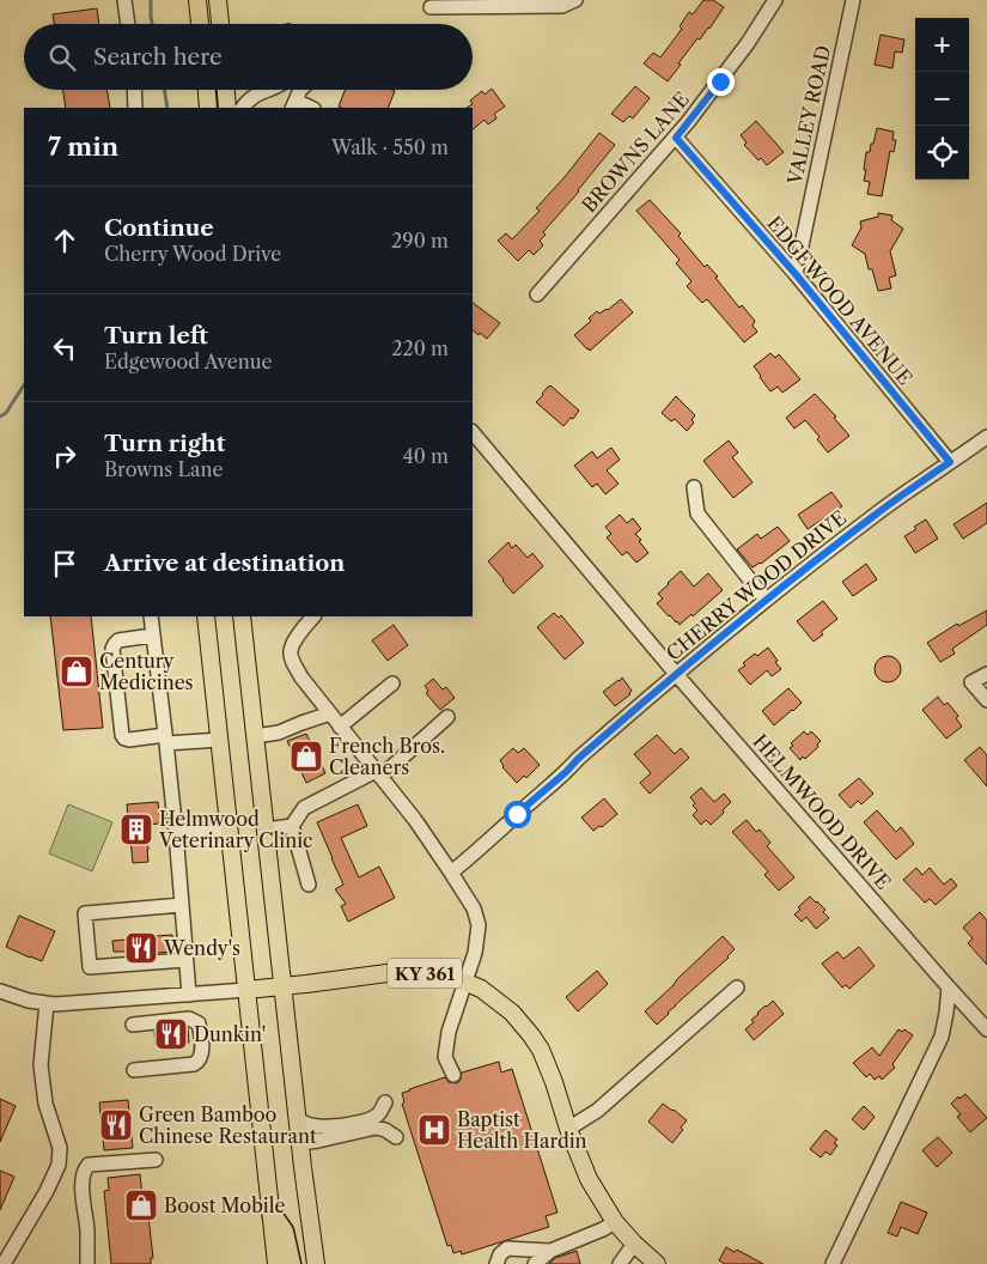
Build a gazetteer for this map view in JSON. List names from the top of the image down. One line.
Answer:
{"streets":{"main road":["KY 361"],"street":["VALLEY ROAD","BROWNS LANE","EDGEWOOD AVENUE","CHERRY WOOD DRIVE","HELMWOOD DRIVE"]},"crossings":[["VALLEY ROAD","EDGEWOOD AVENUE"],["BROWNS LANE","EDGEWOOD AVENUE"],["EDGEWOOD AVENUE","CHERRY WOOD DRIVE"],["CHERRY WOOD DRIVE","HELMWOOD DRIVE"]],"places":{"shop":["Century Medicines","French Bros. Cleaners","Boost Mobile"],"building":["Helmwood Veterinary Clinic"],"restaurant":["Wendy's","Dunkin'","Green Bamboo Chinese Restaurant"],"hospital":["Baptist Health Hardin"]},"page":{"map_buttons":["+","−"],"search":"Search here","heading":["7 min","Walk · 550 m"],"list":[["Continue","Cherry Wood Drive","290 m"],["Turn left","Edgewood Avenue","220 m"],["Turn right","Browns Lane","40 m"],"Arrive at destination"]}}
